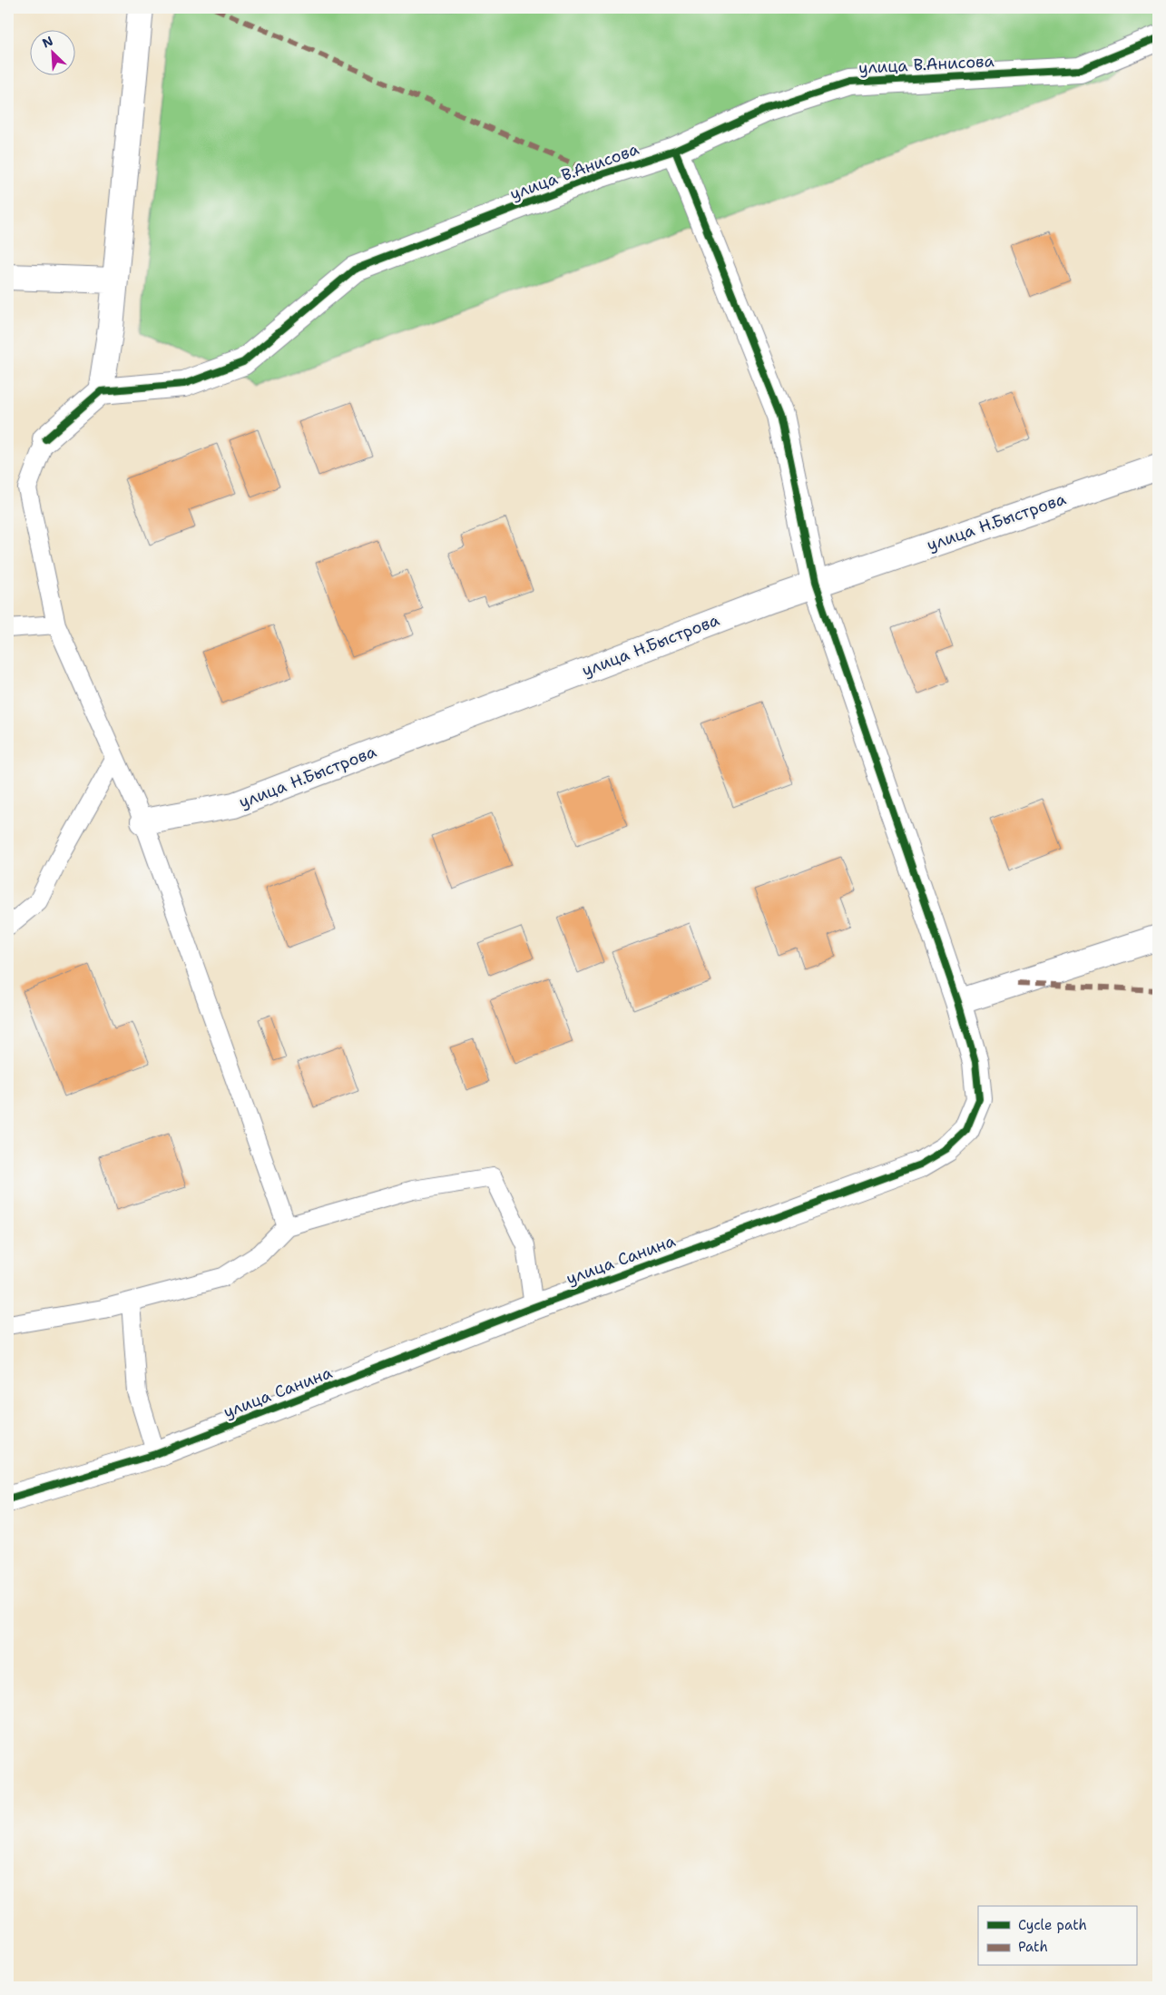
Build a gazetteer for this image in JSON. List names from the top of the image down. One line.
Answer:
{"streets":{"street":["улица В.Анисова","улица Н.Быстрова","улица Санина"]},"crossings":[["улица В.Анисова","улица Санина"],["улица Н.Быстрова","улица Санина"]],"legend":["Cycle path","Path"],"north":"top left"}
